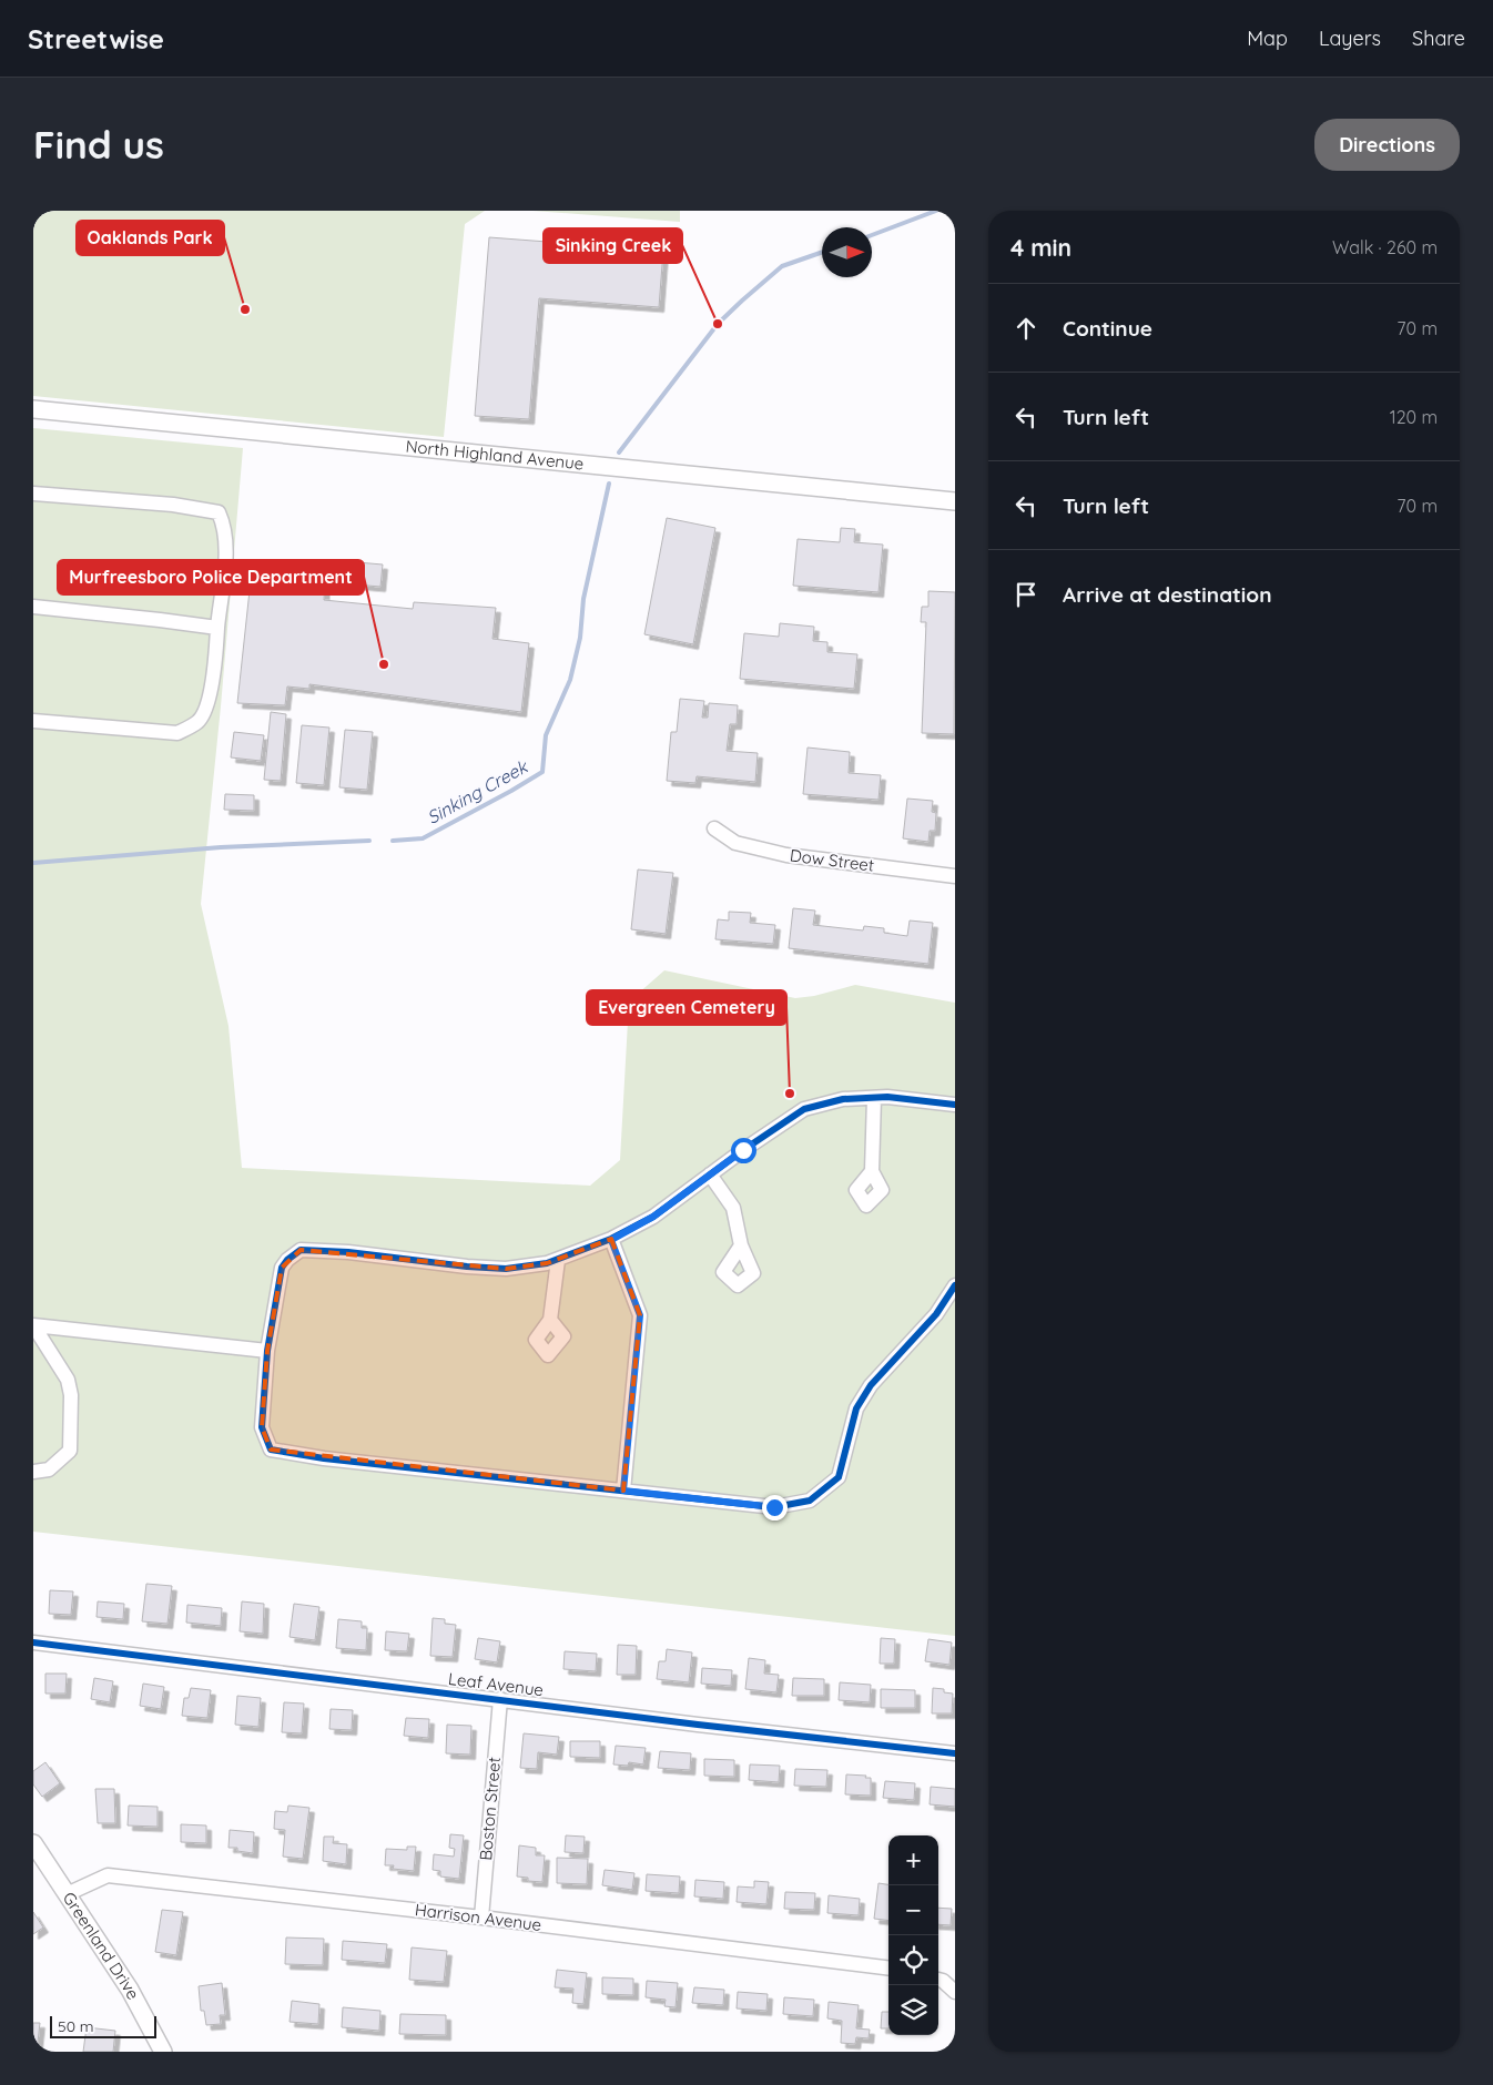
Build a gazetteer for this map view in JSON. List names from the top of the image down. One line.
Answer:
{"streets":{"street":["North Highland Avenue","Dow Street","Leaf Avenue","Boston Street","Harrison Avenue","Greenland Drive"]},"crossings":[["Leaf Avenue","Boston Street"],["Boston Street","Harrison Avenue"],["Harrison Avenue","Greenland Drive"]],"water":["Sinking Creek"],"places":["Oaklands Park","Sinking Creek","Murfreesboro Police Department","Evergreen Cemetery"],"scale_bar":"50 m","north":"right","page":{"header":"Streetwise","nav":["Map","Layers","Share"],"buttons":"Directions","title":"Find us","heading":["4 min","Walk · 260 m"],"list":[["Continue","70 m"],["Turn left","120 m"],["Turn left","70 m"],"Arrive at destination"],"map_buttons":["+","−"],"scale":"50 m"}}
